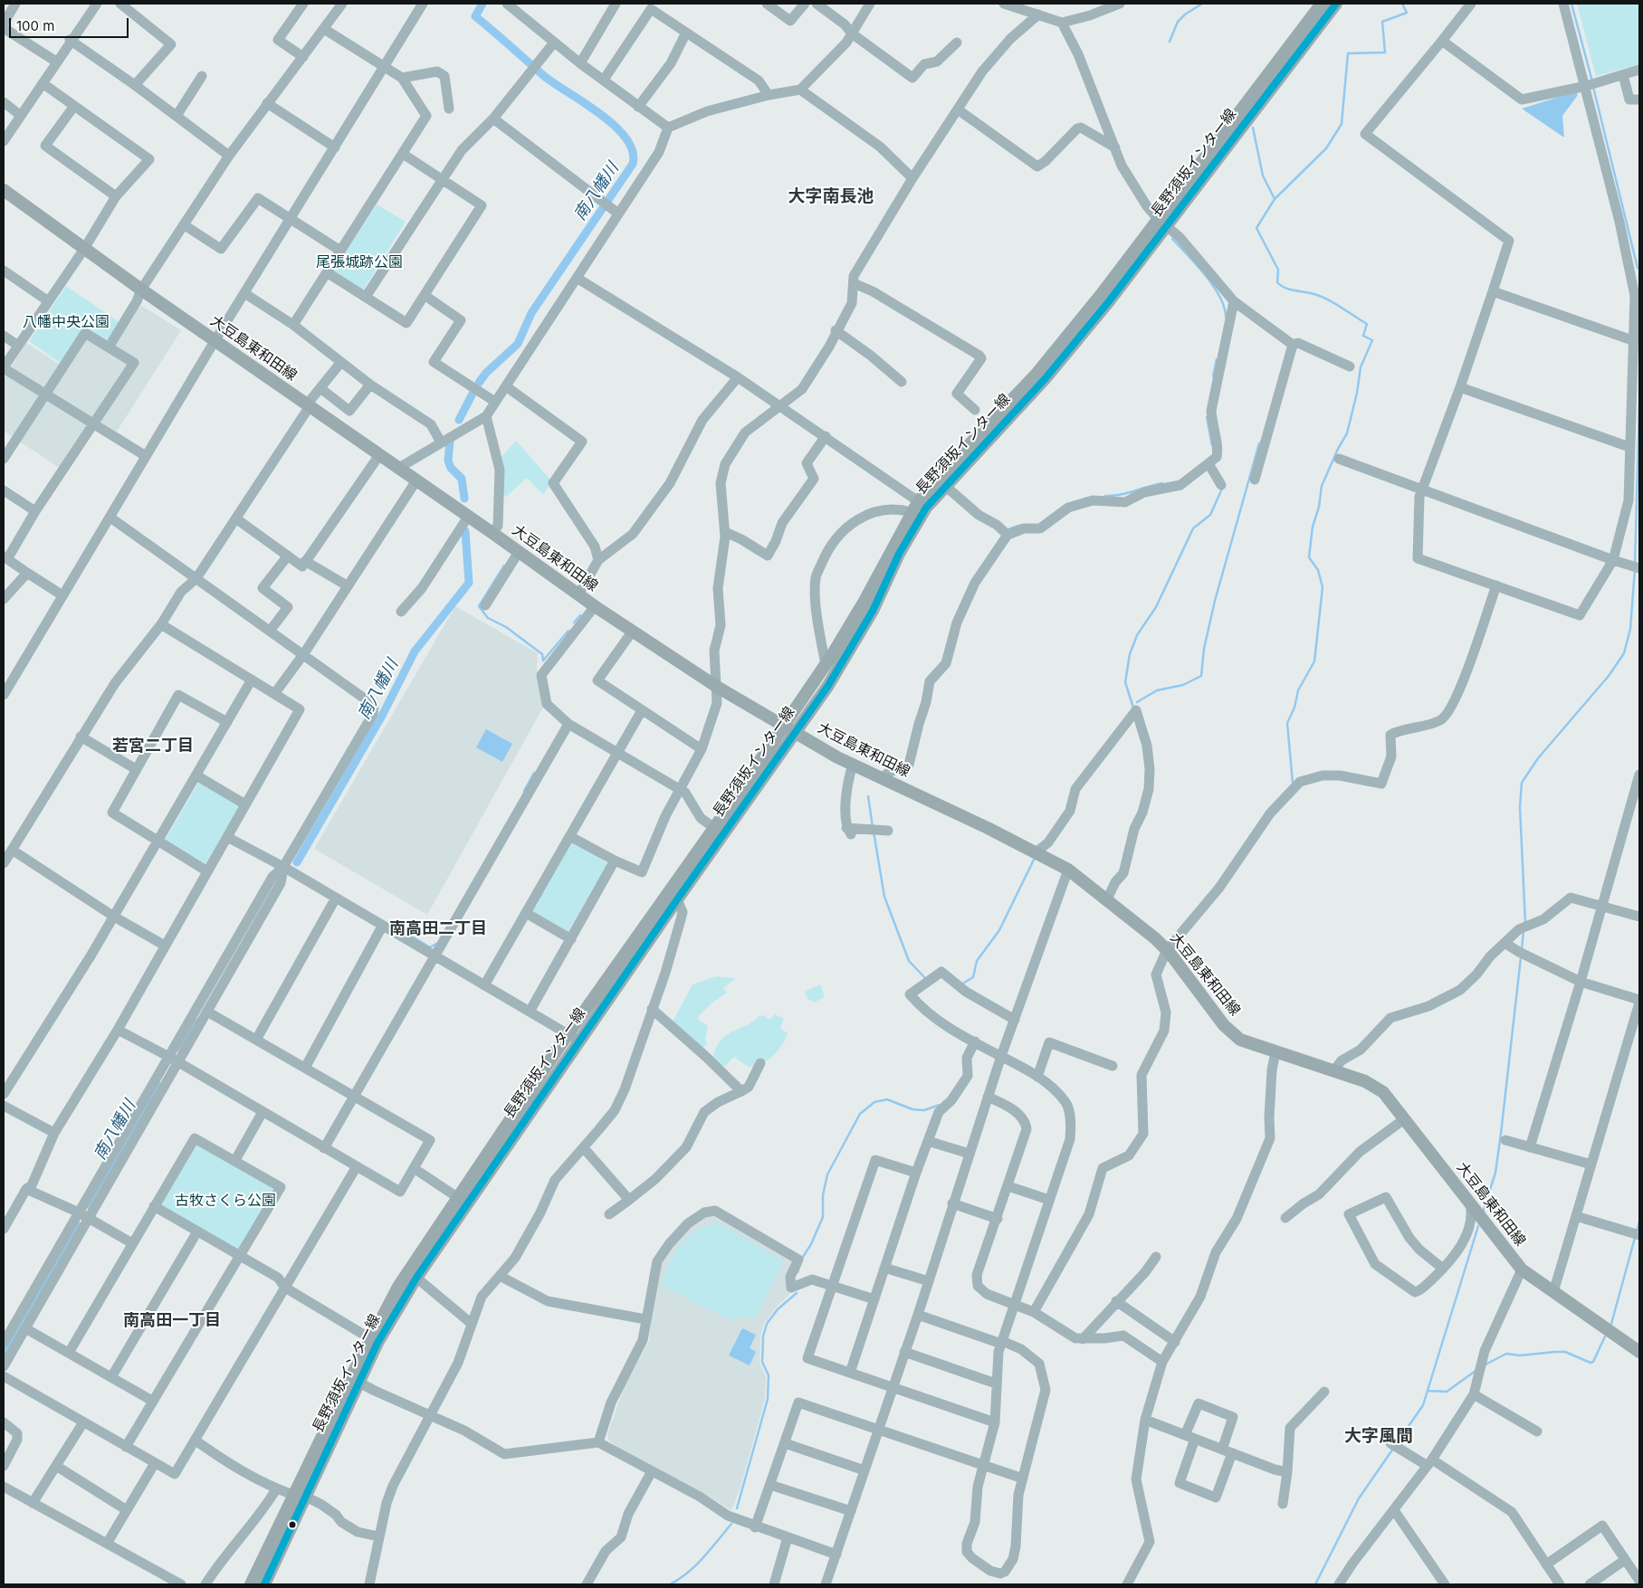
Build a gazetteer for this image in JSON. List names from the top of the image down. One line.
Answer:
{"streets":{"main road":["長野須坂インター線","大豆島東和田線"]},"crossings":[["長野須坂インター線","大豆島東和田線"]],"districts":["大字南長池","若宮二丁目","南高田二丁目","南高田一丁目","大字風間"],"water":["南八幡川"],"parks":["尾張城跡公園","八幡中央公園","古牧さくら公園"],"scale_bar":"100 m"}
